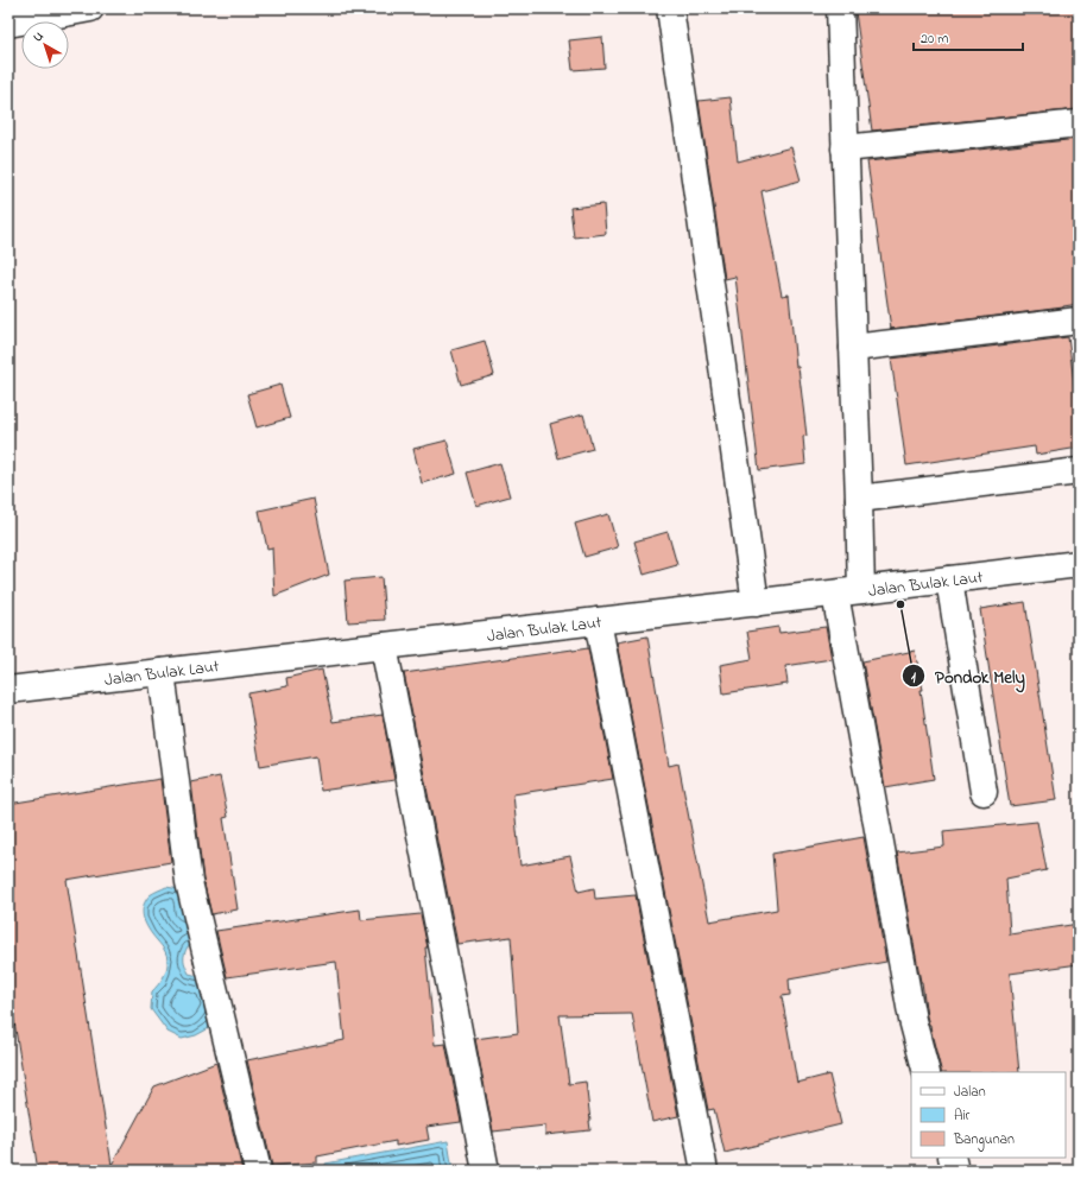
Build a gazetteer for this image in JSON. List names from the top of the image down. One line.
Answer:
{"streets":{"street":["Jalan Bulak Laut"]},"places":["Pondok Mely"],"legend":["Jalan","Air","Bangunan"],"scale_bar":"20 m","north":"top left"}
